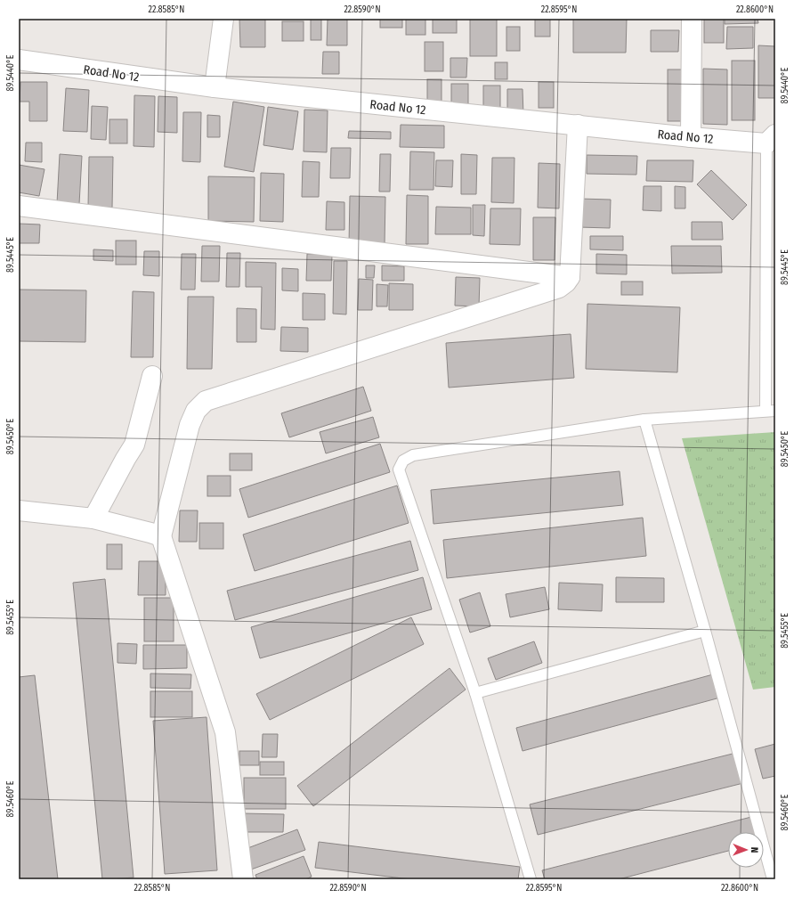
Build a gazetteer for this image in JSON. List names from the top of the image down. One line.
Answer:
{"streets":{"street":["Road No 12"]},"north":"right","coordinates":["22.8585°N","22.8590°N","22.8595°N","22.8600°N","89.5440°E","89.5445°E","89.5450°E","89.5455°E","89.5460°E"]}
